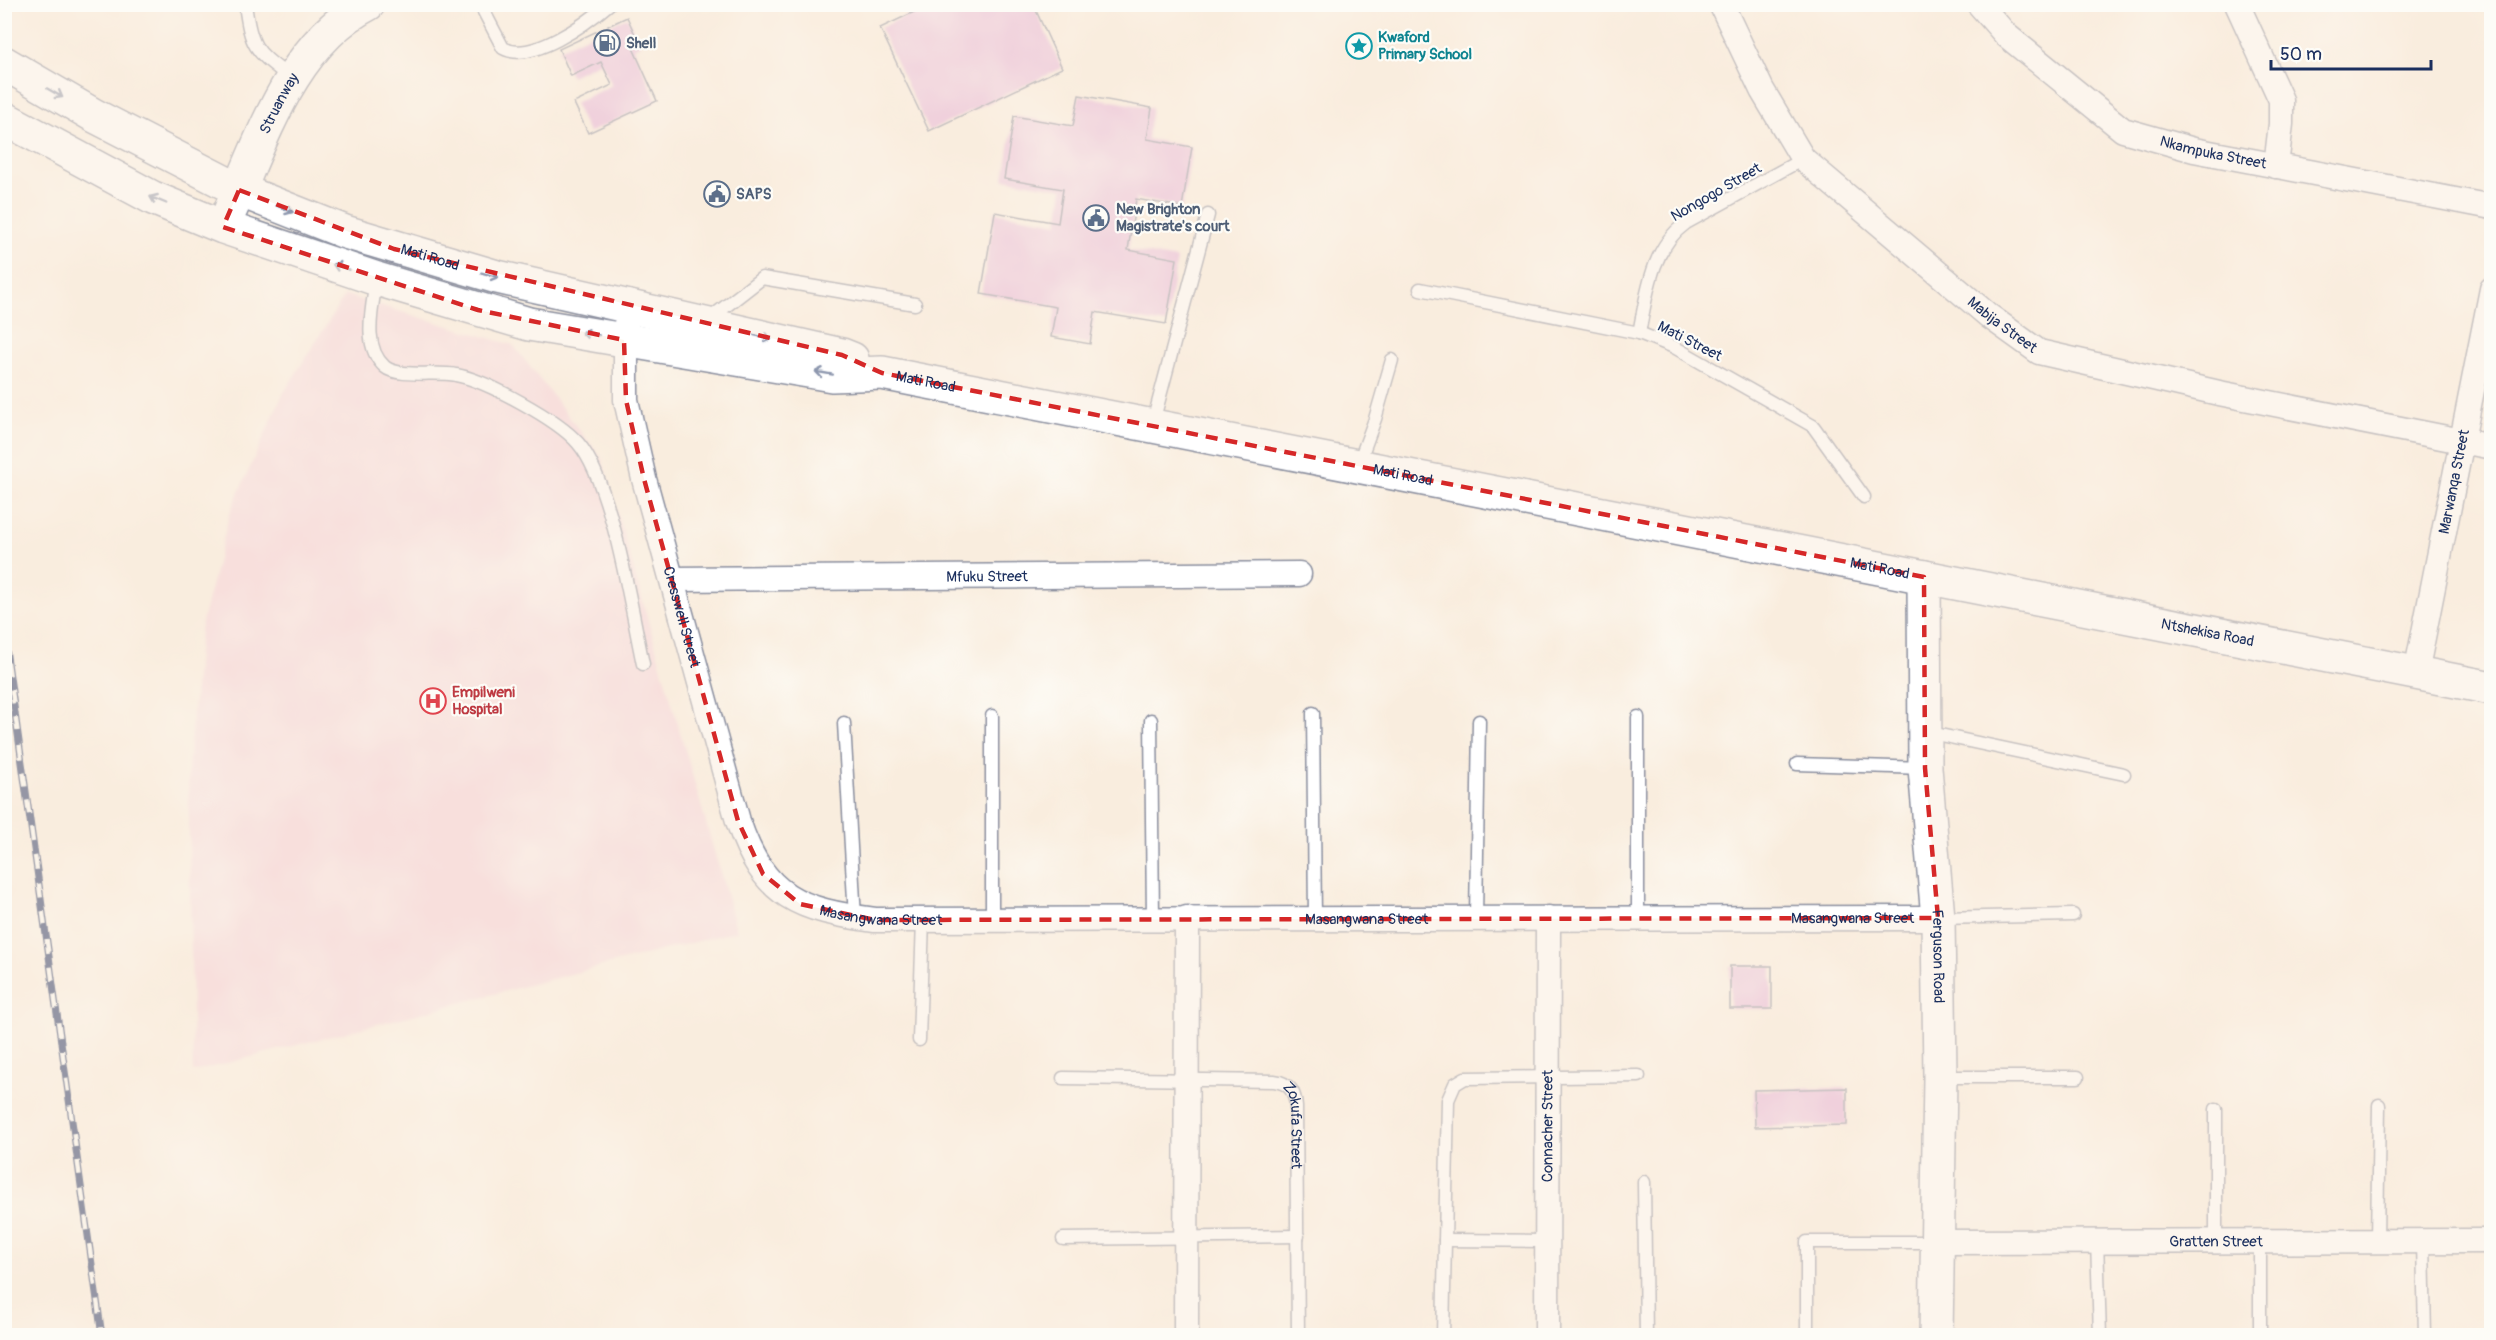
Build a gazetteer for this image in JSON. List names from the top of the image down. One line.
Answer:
{"streets":{"street":["Struanway","Nkampuka Street","Mati Road","Mabija Street","Marwanqa Street","Mfuku Street","Cresswell Street","Ntshekisa Road","Masangwana Street","Ferguson Road","Connacher Street","Gratten Street"],"lane":["Nongogo Street","Mati Street","Zokufa Street"]},"crossings":[["Struanway","Mati Road"],["Nongogo Street","Mabija Street"],["Nongogo Street","Mati Street"],["Mati Road","Cresswell Street"],["Mati Road","Ntshekisa Road"],["Mati Road","Ferguson Road"],["Mabija Street","Marwanqa Street"],["Marwanqa Street","Ntshekisa Road"],["Mfuku Street","Cresswell Street"],["Cresswell Street","Masangwana Street"],["Ntshekisa Road","Ferguson Road"],["Masangwana Street","Ferguson Road"],["Masangwana Street","Connacher Street"],["Ferguson Road","Gratten Street"]],"places":{"fuel station":["Shell"],"place":["Kwaford Primary School"],"public building":["SAPS","New Brighton Magistrate's court"],"hospital":["Empilweni Hospital"]},"scale_bar":"50 m"}
